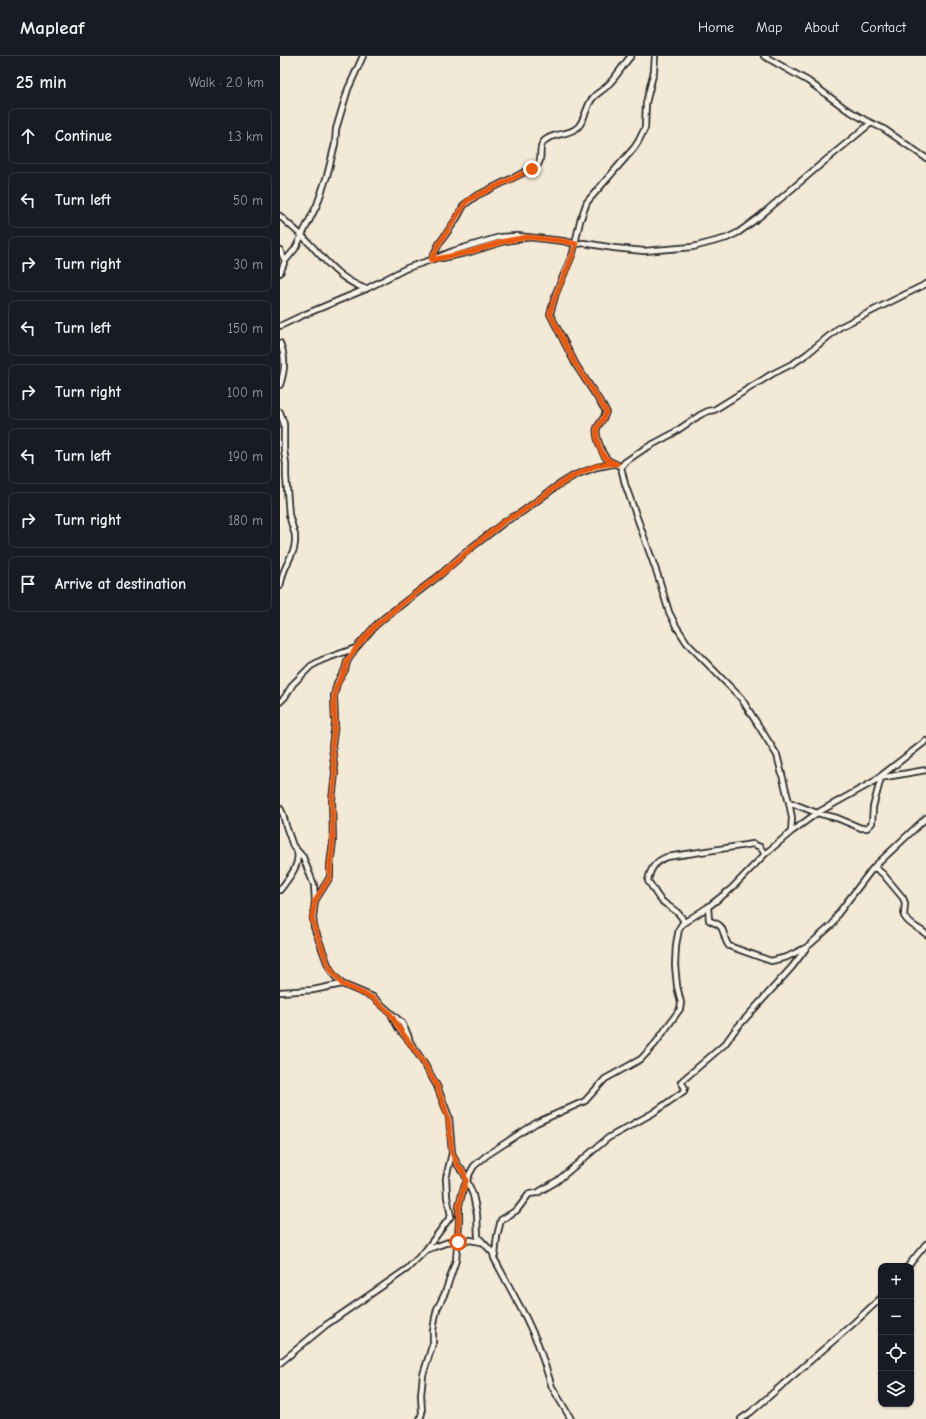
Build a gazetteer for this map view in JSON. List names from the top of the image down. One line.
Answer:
{"page":{"header":"Mapleaf","nav":["Home","Map","About","Contact"],"heading":["25 min","Walk · 2.0 km"],"list":[["Continue","1.3 km"],["Turn left","50 m"],["Turn right","30 m"],["Turn left","150 m"],["Turn right","100 m"],["Turn left","190 m"],["Turn right","180 m"],"Arrive at destination"],"map_buttons":["+","−"]}}
